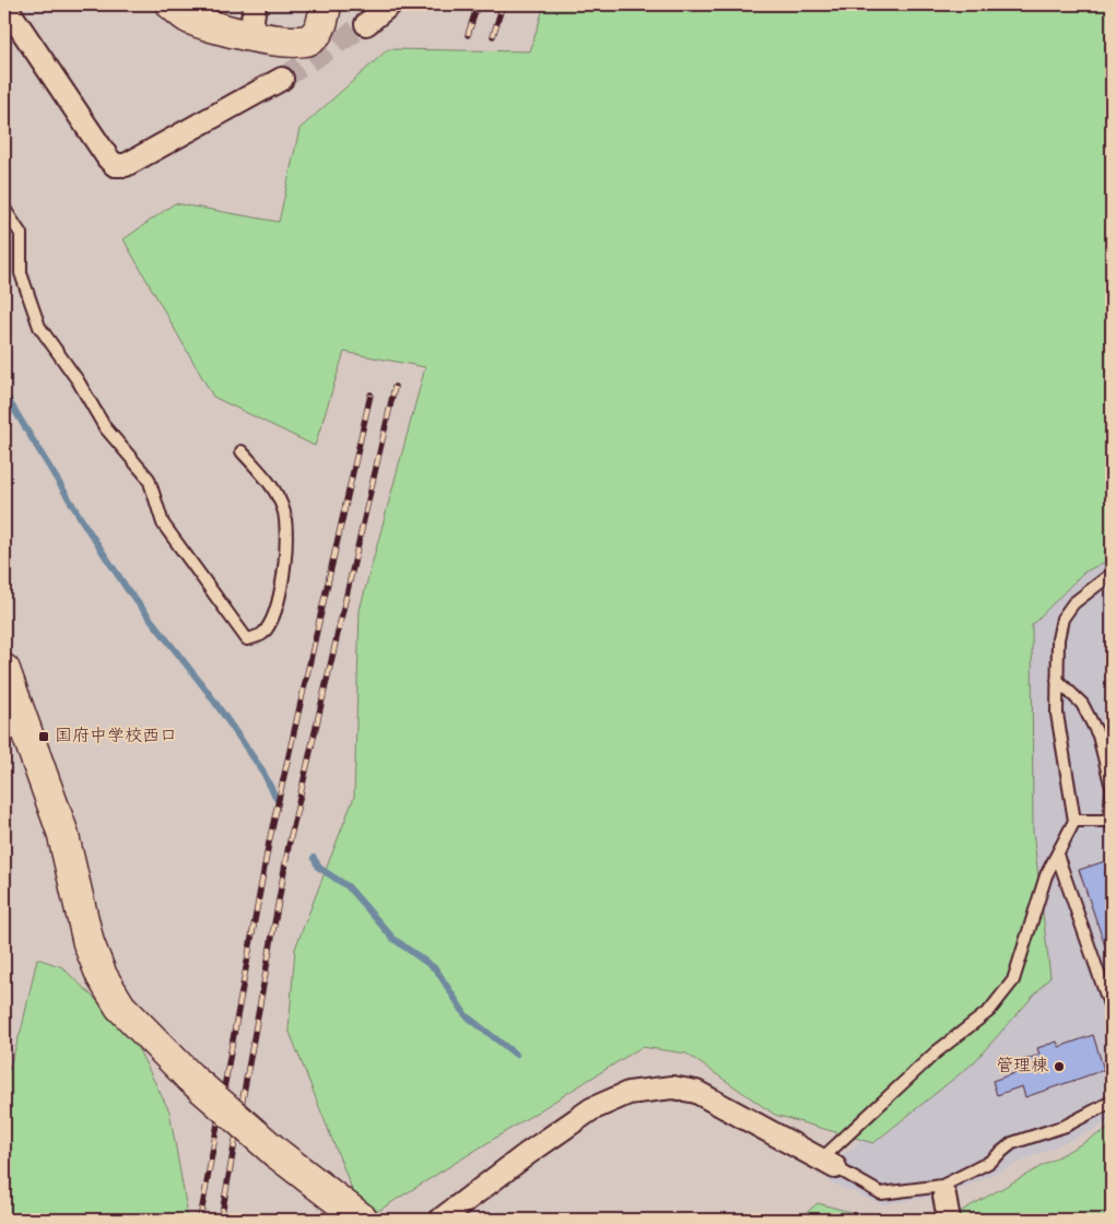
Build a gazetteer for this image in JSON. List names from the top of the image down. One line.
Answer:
{"places":{"transit":["国府中学校西口"],"other":["管理棟"]}}
